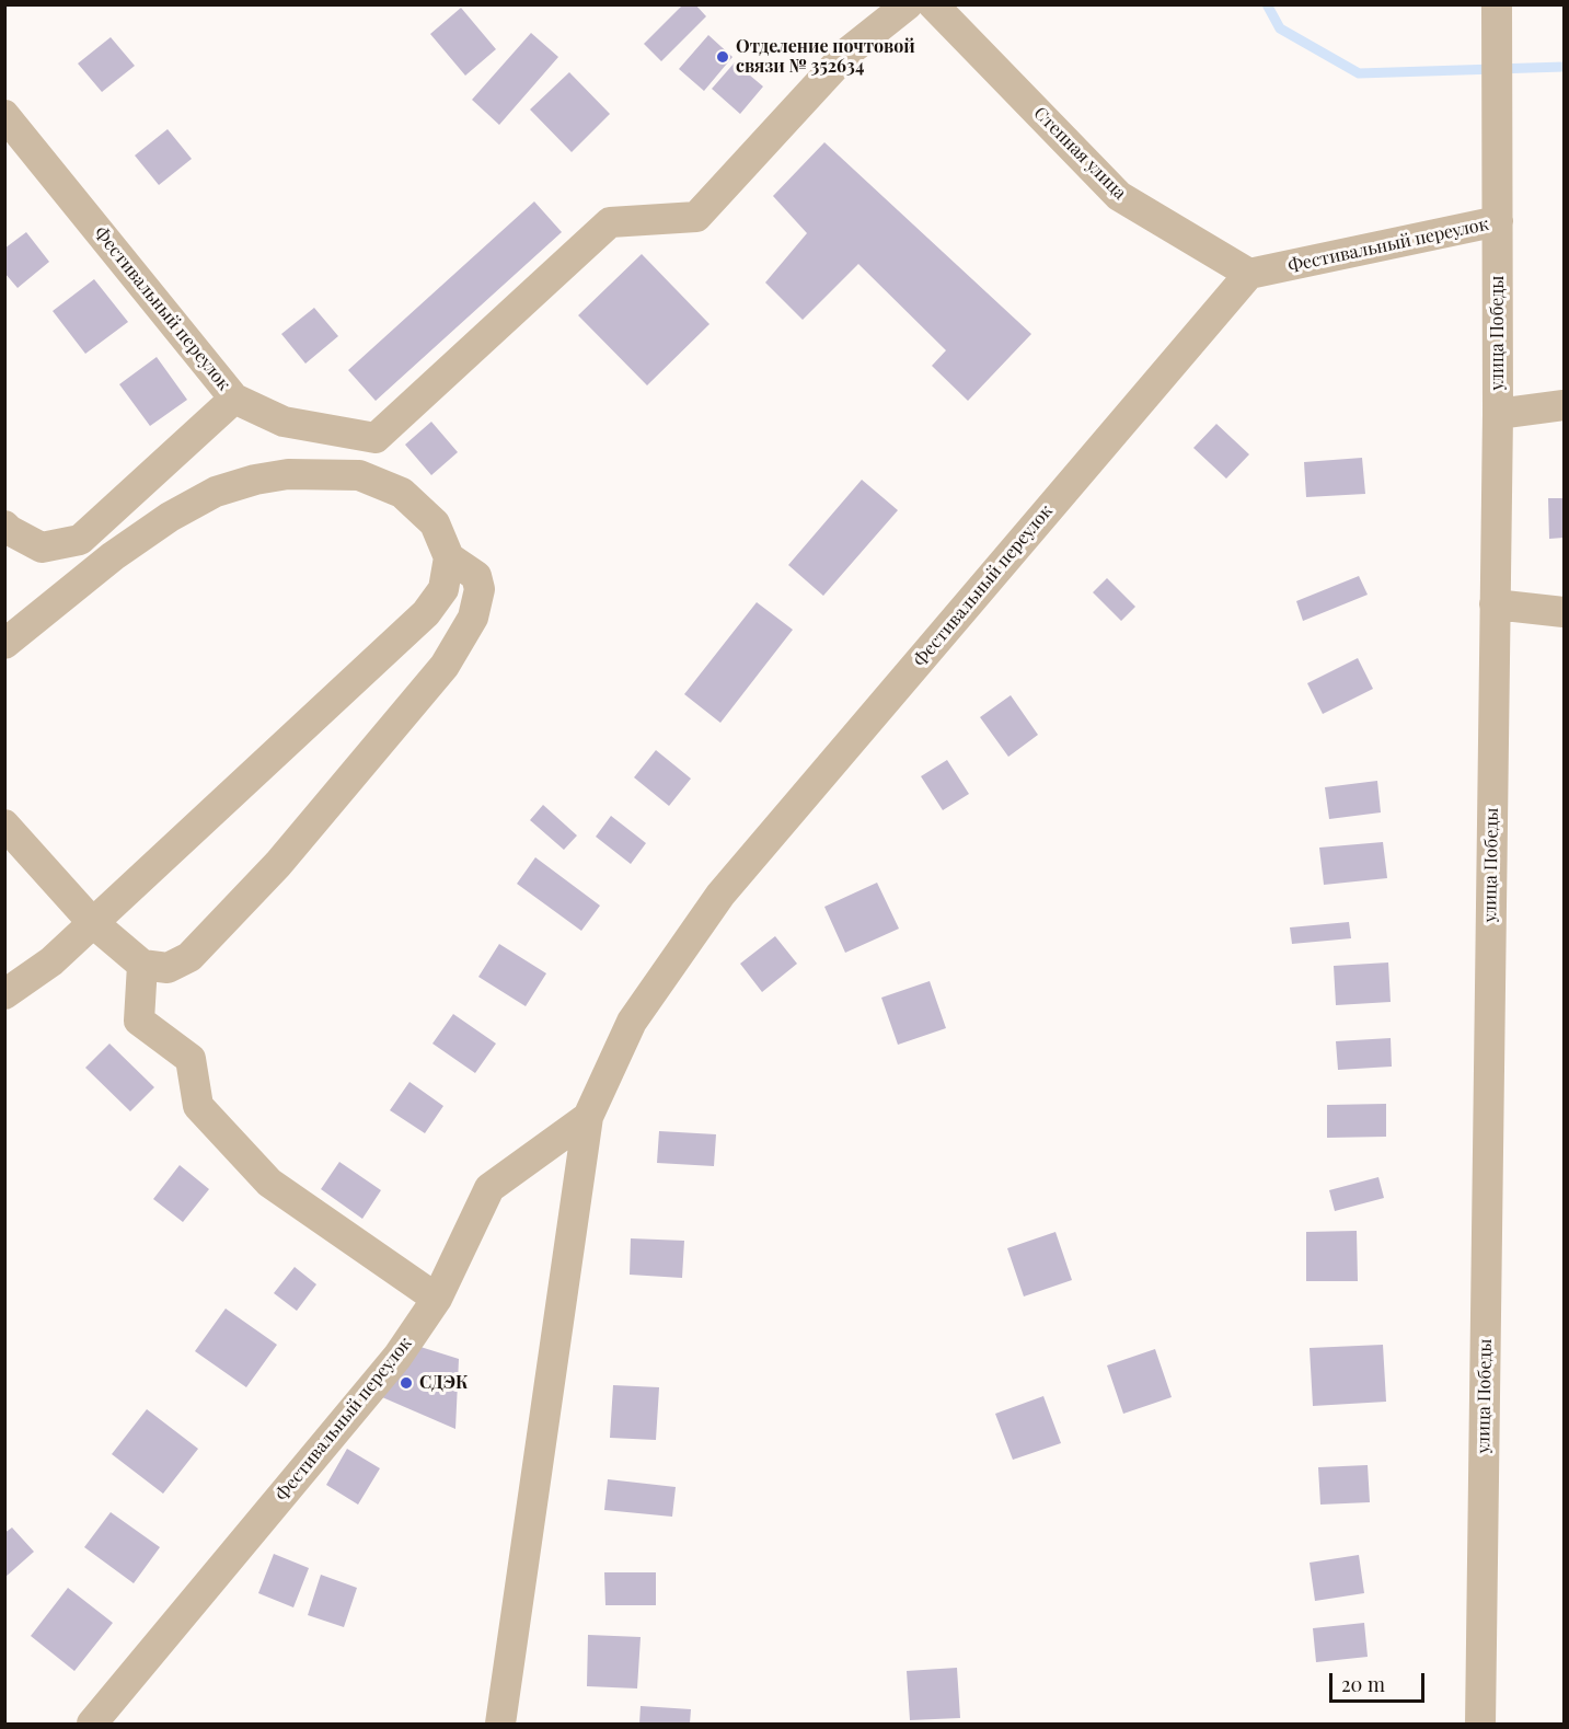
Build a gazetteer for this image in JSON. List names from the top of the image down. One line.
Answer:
{"streets":{"street":["Степная улица","Фестивальный переулок","улица Победы"]},"crossings":[["Степная улица","Фестивальный переулок"],["Фестивальный переулок","улица Победы"]],"places":["Отделение почтовой связи № 352634","СДЭК"],"scale_bar":"20 m"}
